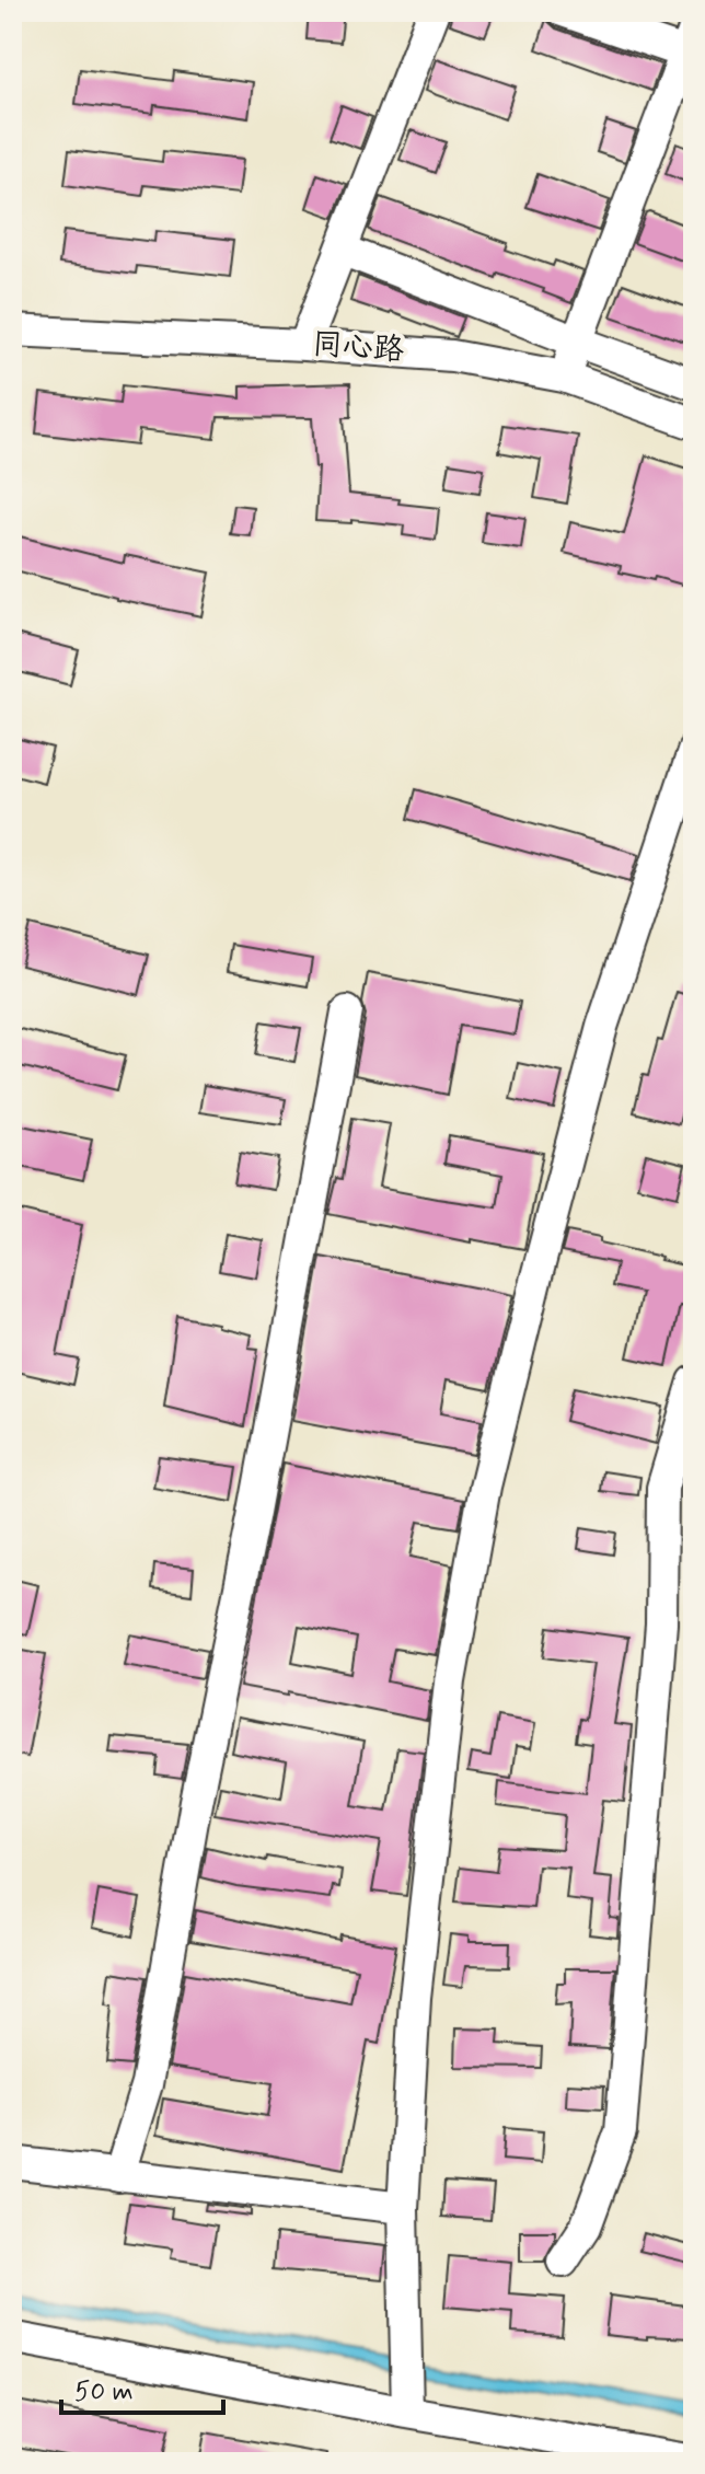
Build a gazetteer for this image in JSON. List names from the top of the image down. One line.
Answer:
{"streets":{"street":["同心路"]},"scale_bar":"50 m"}
